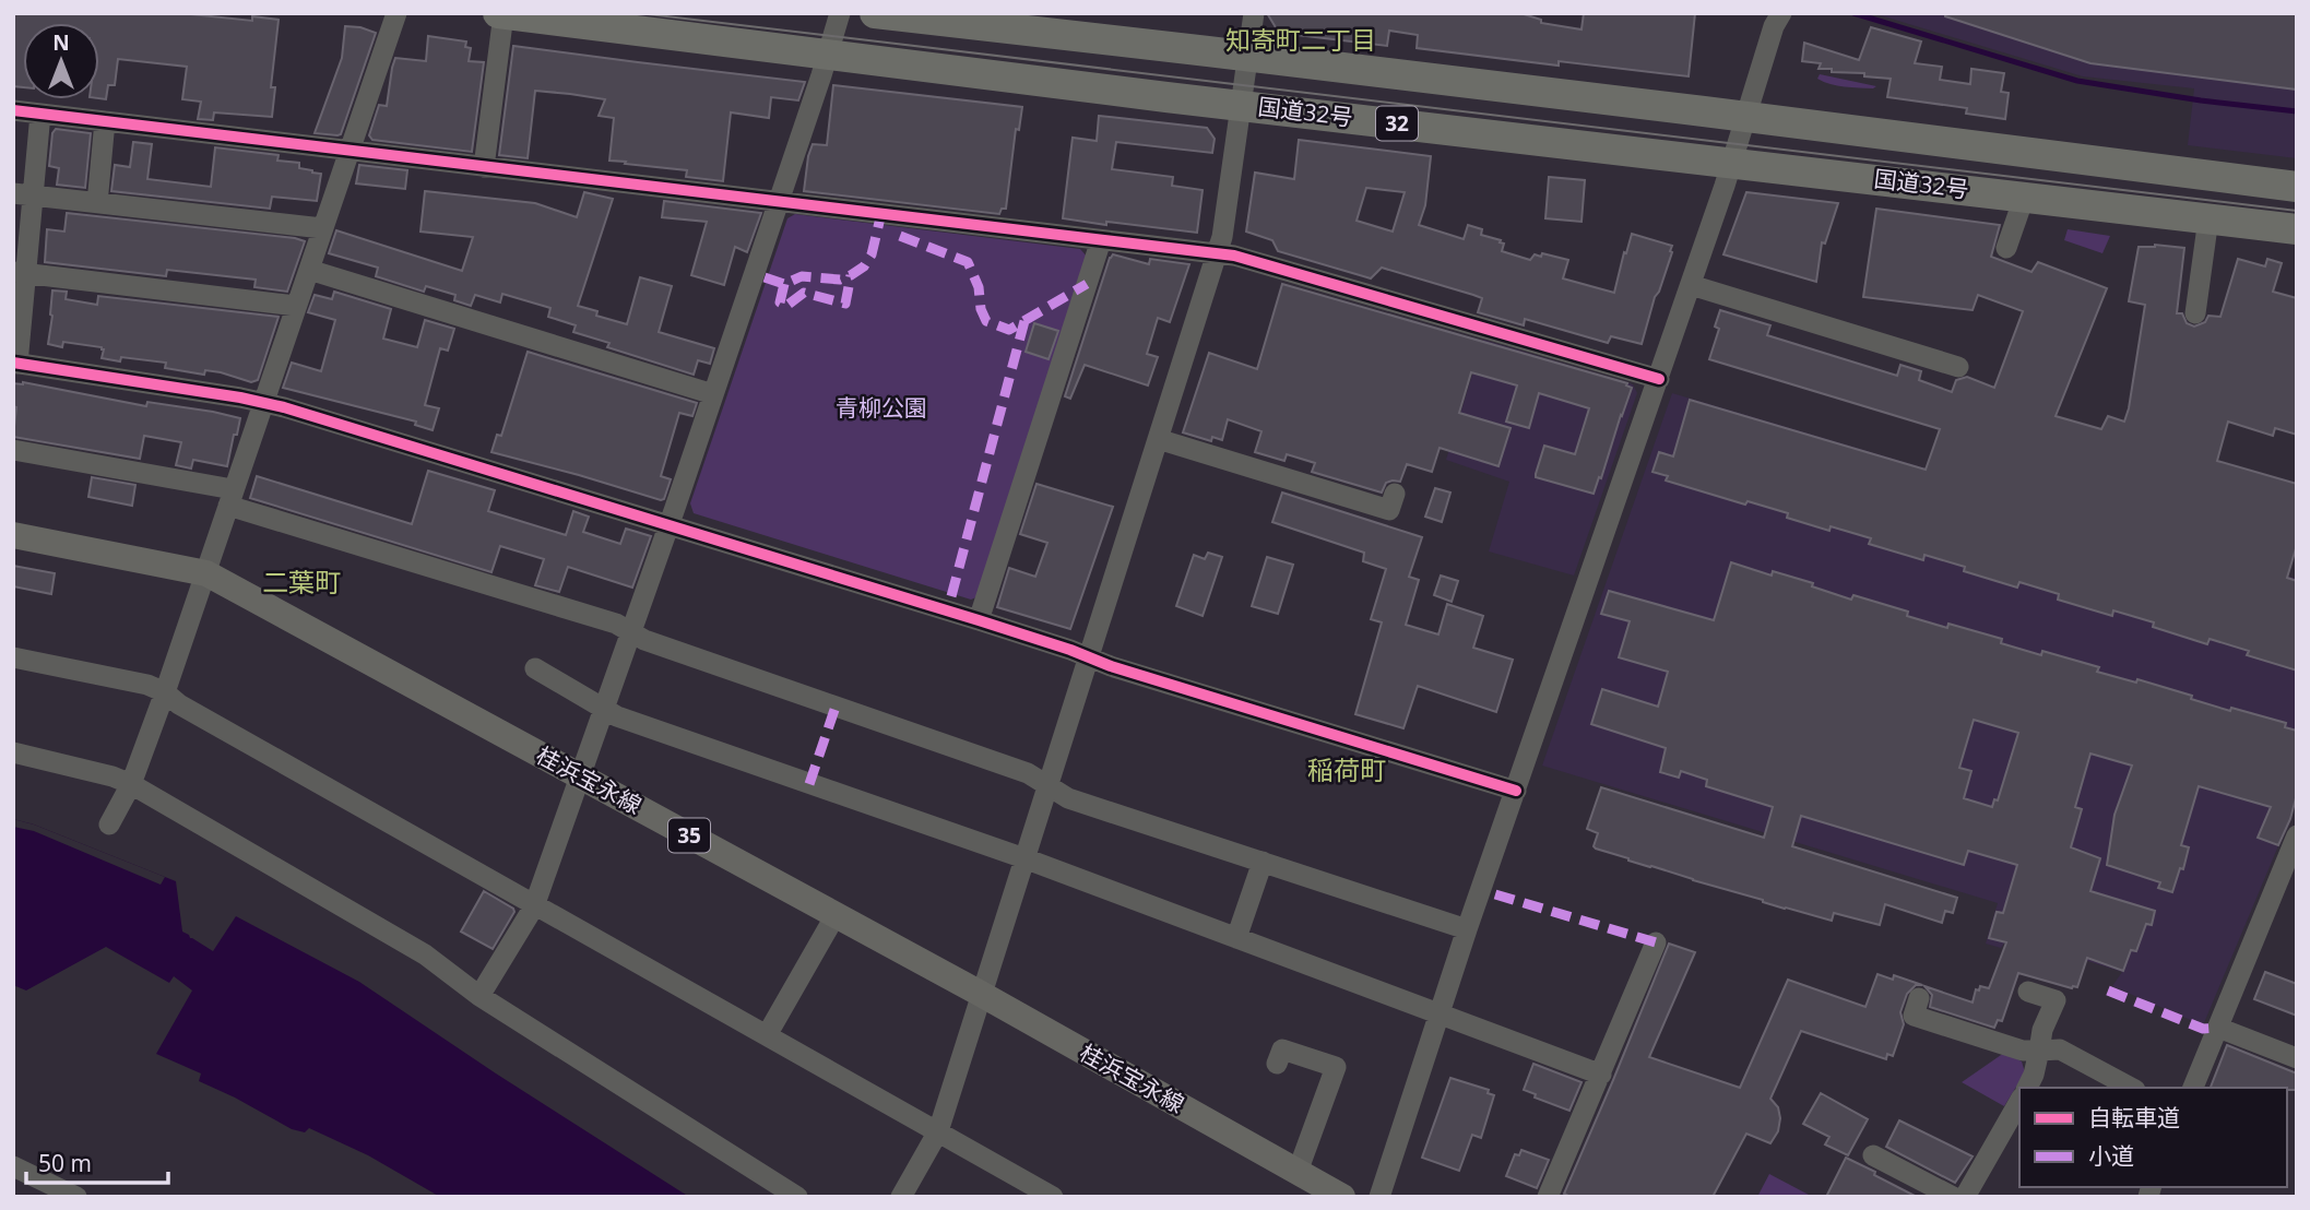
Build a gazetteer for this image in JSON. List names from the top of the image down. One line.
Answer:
{"streets":{"highway":["国道32号","32"],"main road":["桂浜宝永線","35"]},"districts":["知寄町二丁目","二葉町","稲荷町"],"parks":["青柳公園"],"legend":["自転車道","小道"],"scale_bar":"50 m","north":"top"}
